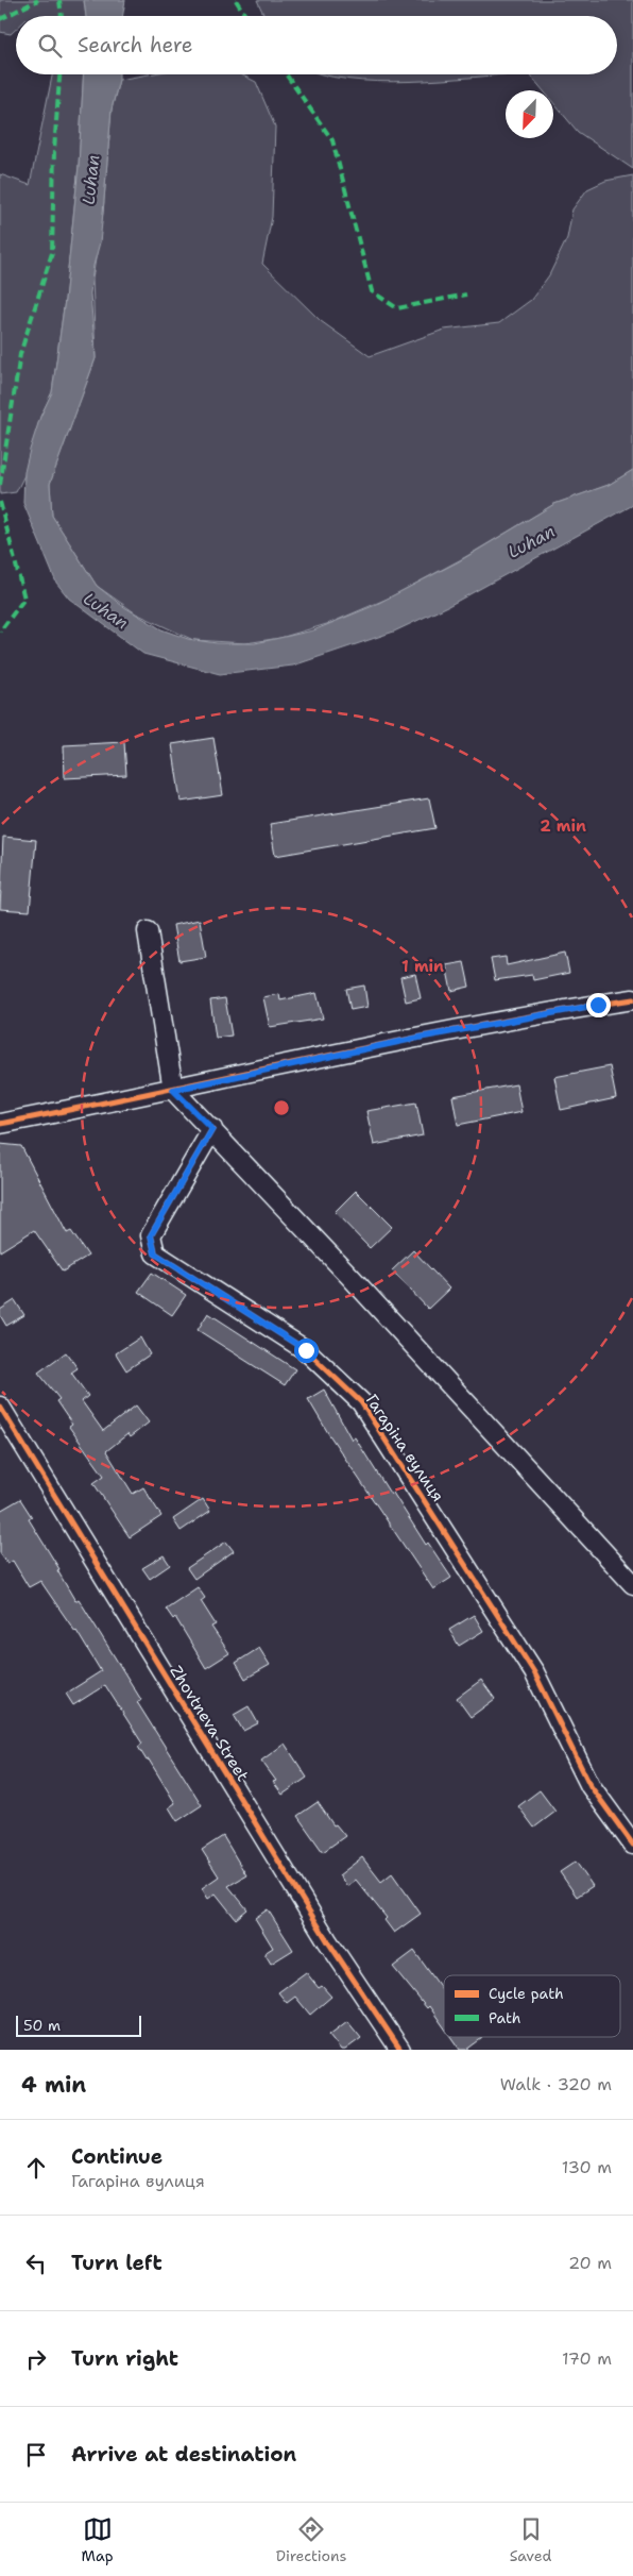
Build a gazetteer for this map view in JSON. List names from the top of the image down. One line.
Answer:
{"streets":{"street":["Гагаріна вулиця","Zhovtneva Street"]},"water":["Luhan"],"legend":["Cycle path","Path"],"scale_bar":"50 m","north":"bottom left","page":{"search":"Search here","scale":"50 m","heading":["4 min","Walk · 320 m"],"list":[["Continue","Гагаріна вулиця","130 m"],["Turn left","20 m"],["Turn right","170 m"],"Arrive at destination"],"nav":["Map","Directions","Saved"]},"rings":["2 min","1 min"]}
